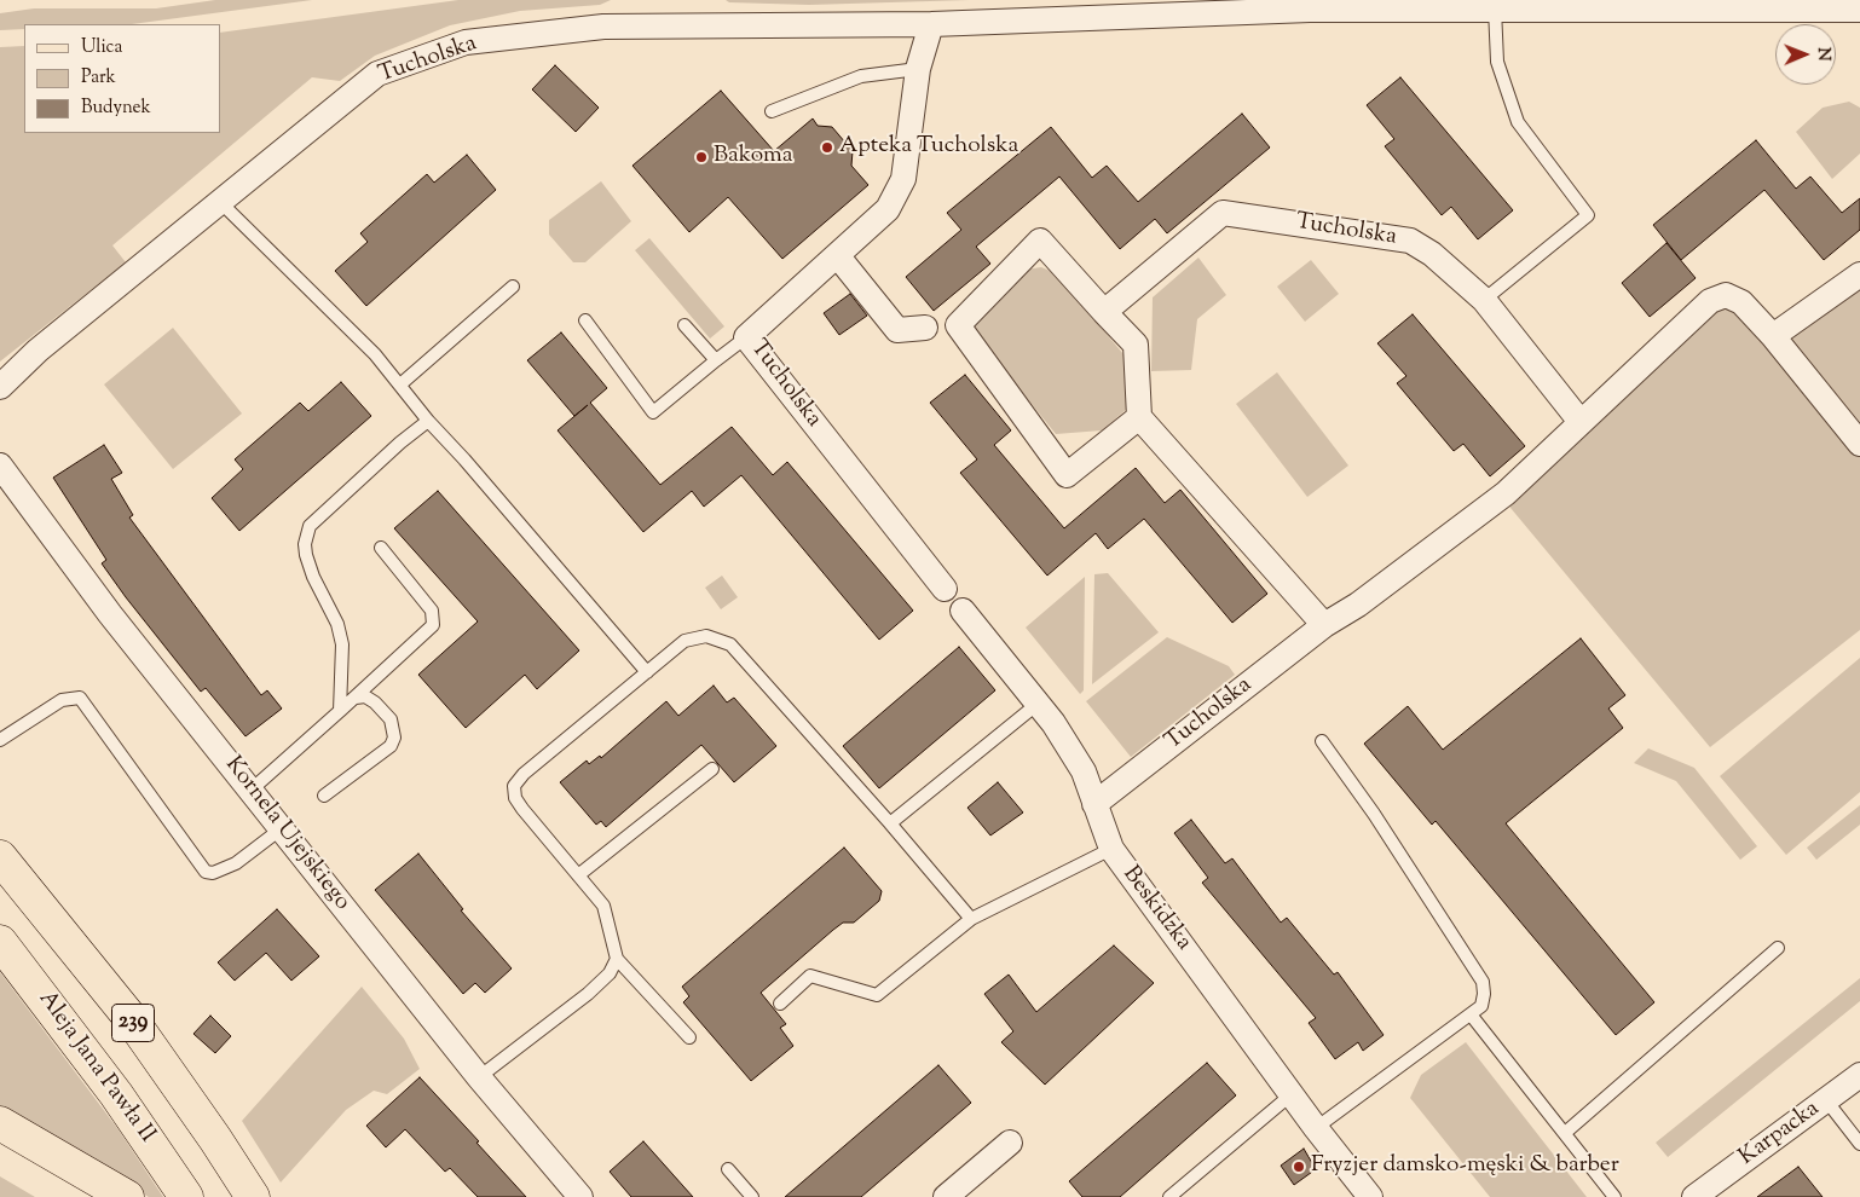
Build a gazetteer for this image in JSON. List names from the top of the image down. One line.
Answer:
{"streets":{"main road":["239","Aleja Jana Pawła II"],"street":["Tucholska","Kornela Ujejskiego","Beskidzka","Karpacka"]},"crossings":[["Tucholska","Beskidzka"]],"places":["Apteka Tucholska","Bakoma","Fryzjer damsko-męski & barber"],"legend":["Ulica","Park","Budynek"],"north":"right"}
